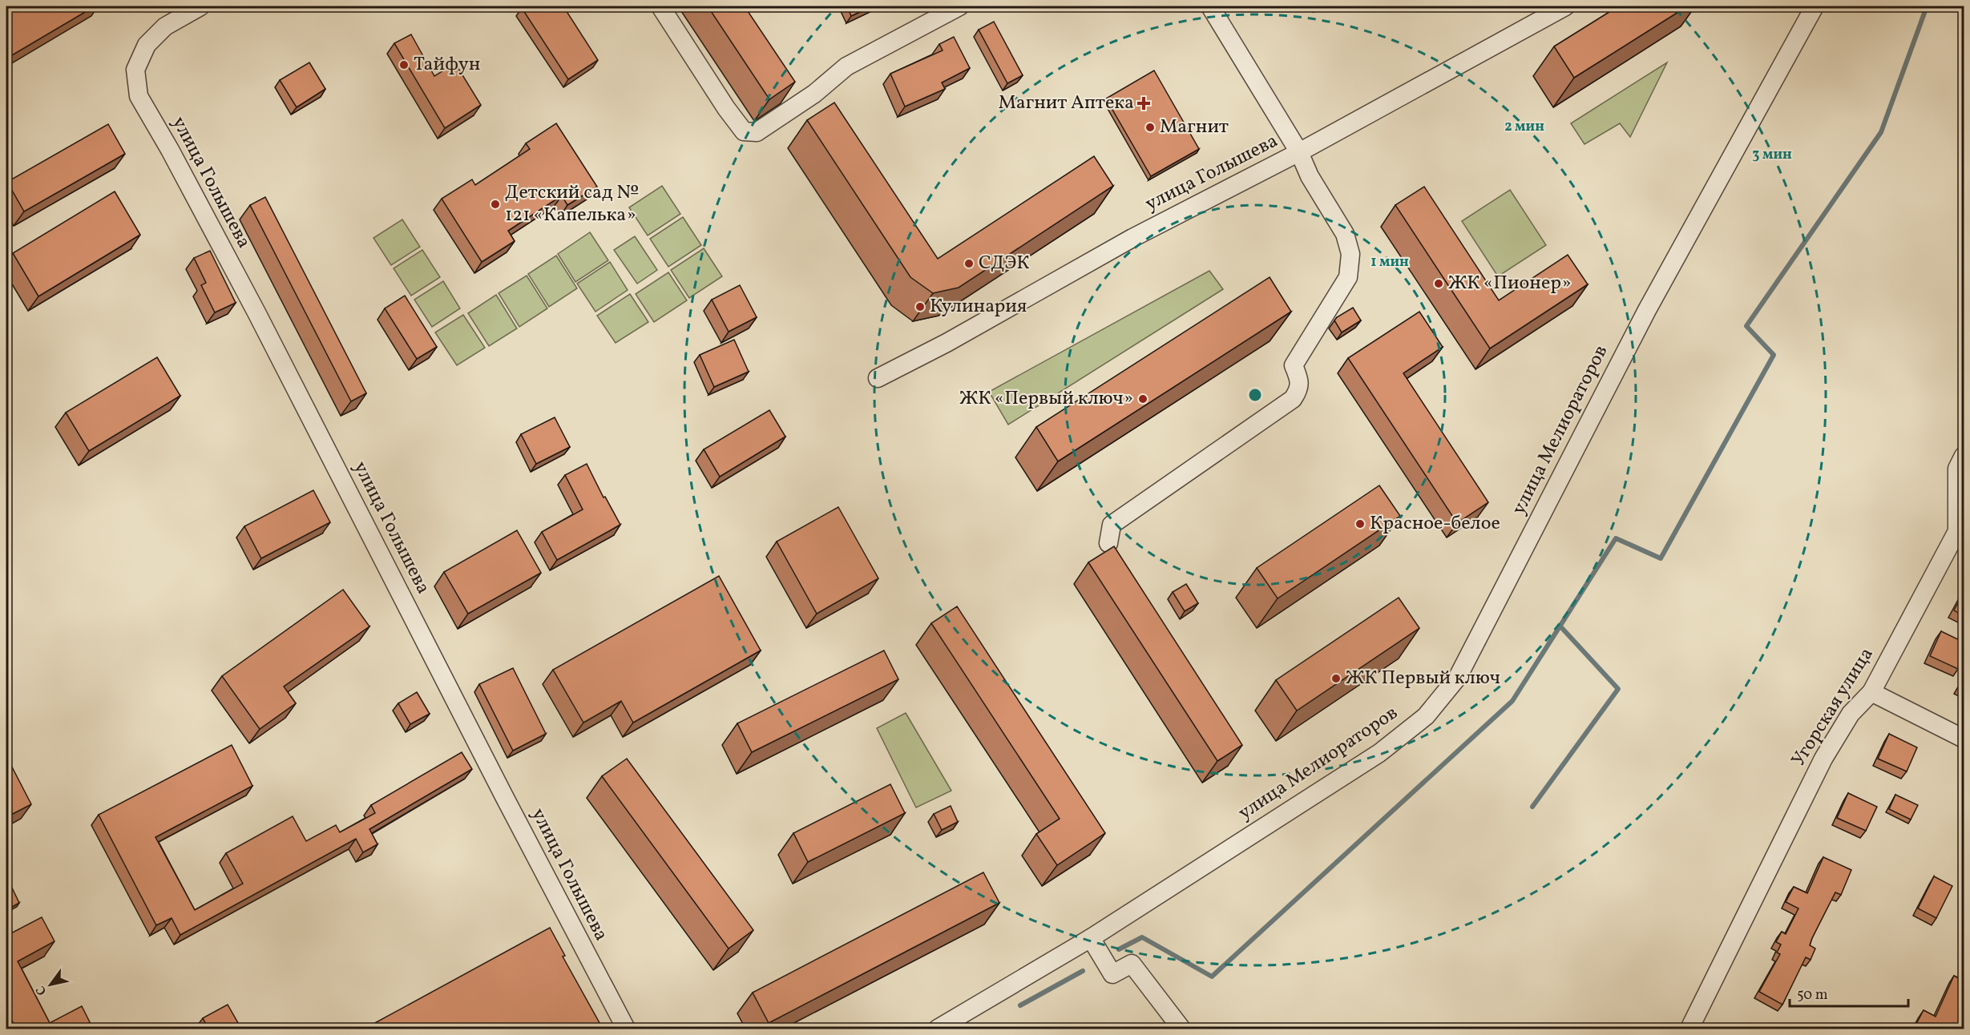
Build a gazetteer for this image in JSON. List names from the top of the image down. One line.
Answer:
{"streets":{"street":["улица Голышева","улица Мелиораторов","Угорская улица"]},"places":{"other":["Тайфун","Магнит","Детский сад № 121 «Капелька»","СДЭК","ЖК «Пионер»","Кулинария","ЖК «Первый ключ»","Красное-белое","ЖК Первый ключ"],"health":["Магнит Аптека"]},"scale_bar":"50 m","north":"bottom left","rings":["2 мин","3 мин","1 мин"]}
